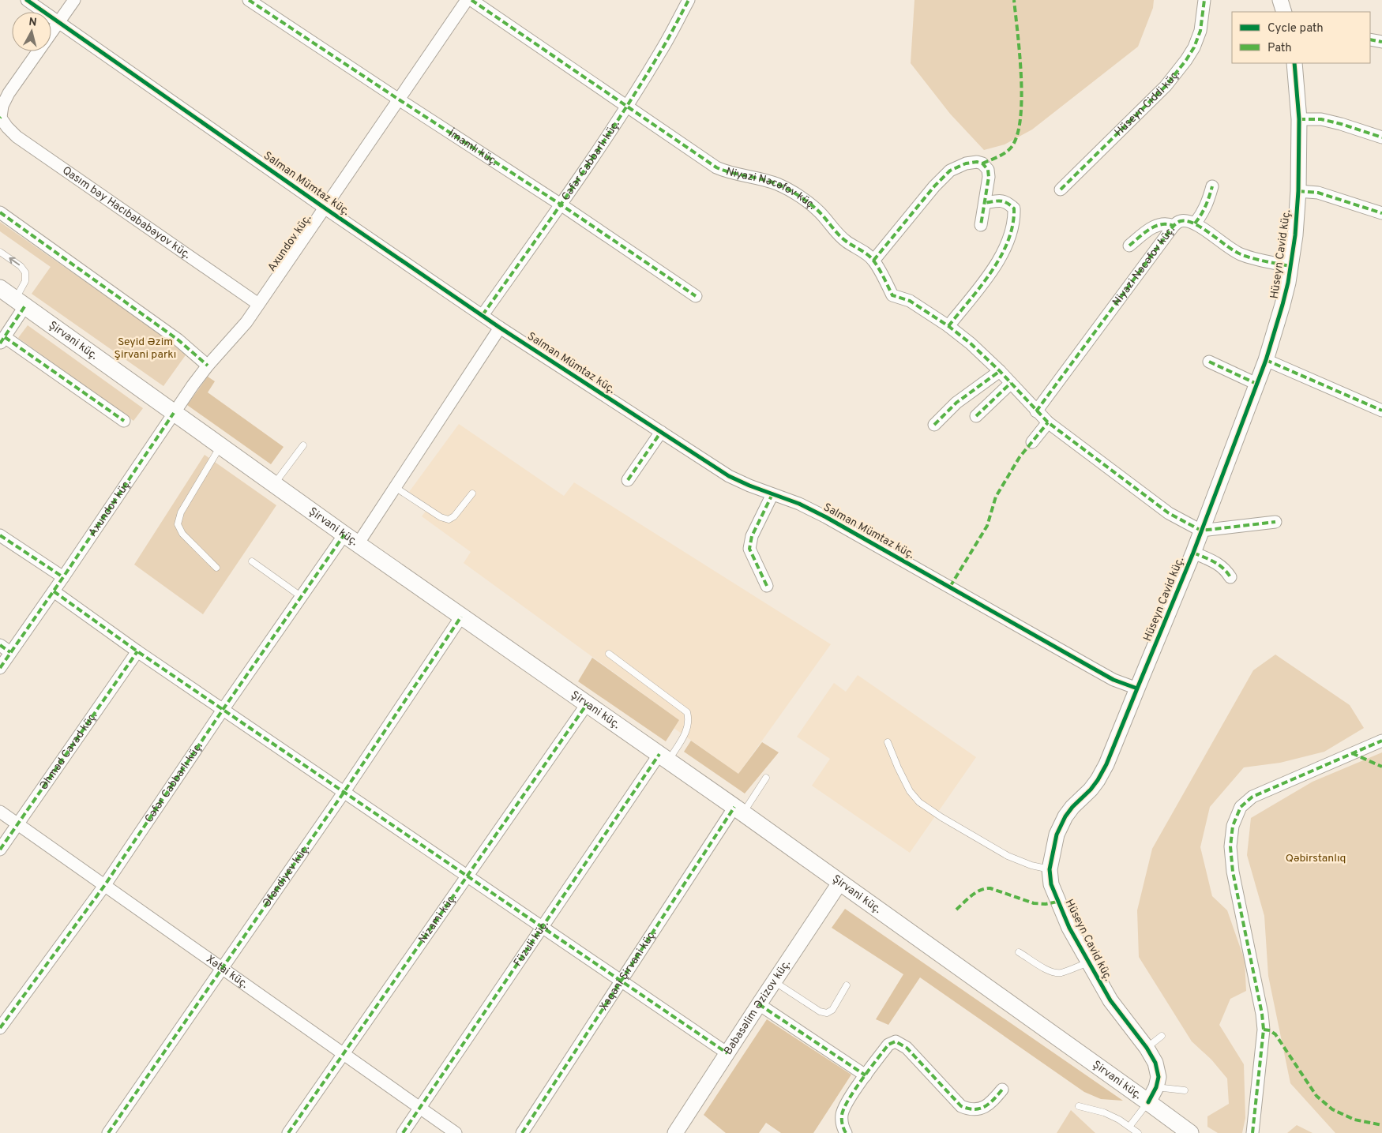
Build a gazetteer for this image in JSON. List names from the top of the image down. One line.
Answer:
{"streets":{"main road":["Şirvani küç."],"street":["Hüseyn Ciddi küç.","İmamlı küç.","Cəfər Cabbarlı küç.","Salman Mümtaz küç.","Niyazi Nəcəfov küç.","Qasım bəy Hacıbababəyov küç.","Axundov küç.","Hüseyn Cavid küç.","Əhməd Cavad küç.","Əfəndiyev küç.","Nizami küç.","Füzuli küç.","Xəqani Şirvani küç.","Xətai küç.","Babasəlim Əzizov küç."]},"crossings":[["İmamlı küç.","Cəfər Cabbarlı küç."],["İmamlı küç.","Axundov küç."],["Cəfər Cabbarlı küç.","Salman Mümtaz küç."],["Cəfər Cabbarlı küç.","Niyazi Nəcəfov küç."],["Cəfər Cabbarlı küç.","Şirvani küç."],["Cəfər Cabbarlı küç.","Xətai küç."],["Salman Mümtaz küç.","Axundov küç."],["Salman Mümtaz küç.","Hüseyn Cavid küç."],["Niyazi Nəcəfov küç.","Hüseyn Cavid küç."],["Qasım bəy Hacıbababəyov küç.","Axundov küç."],["Axundov küç.","Şirvani küç."],["Hüseyn Cavid küç.","Şirvani küç."],["Şirvani küç.","Əfəndiyev küç."],["Şirvani küç.","Nizami küç."],["Şirvani küç.","Füzuli küç."],["Şirvani küç.","Xəqani Şirvani küç."],["Şirvani küç.","Babasəlim Əzizov küç."],["Əhməd Cavad küç.","Xətai küç."],["Əfəndiyev küç.","Xətai küç."],["Nizami küç.","Xətai küç."],["Füzuli küç.","Xətai küç."]],"parks":["Seyid Əzim Şirvani parkı","Qəbirstanlıq"],"legend":["Cycle path","Path"],"north":"top"}
